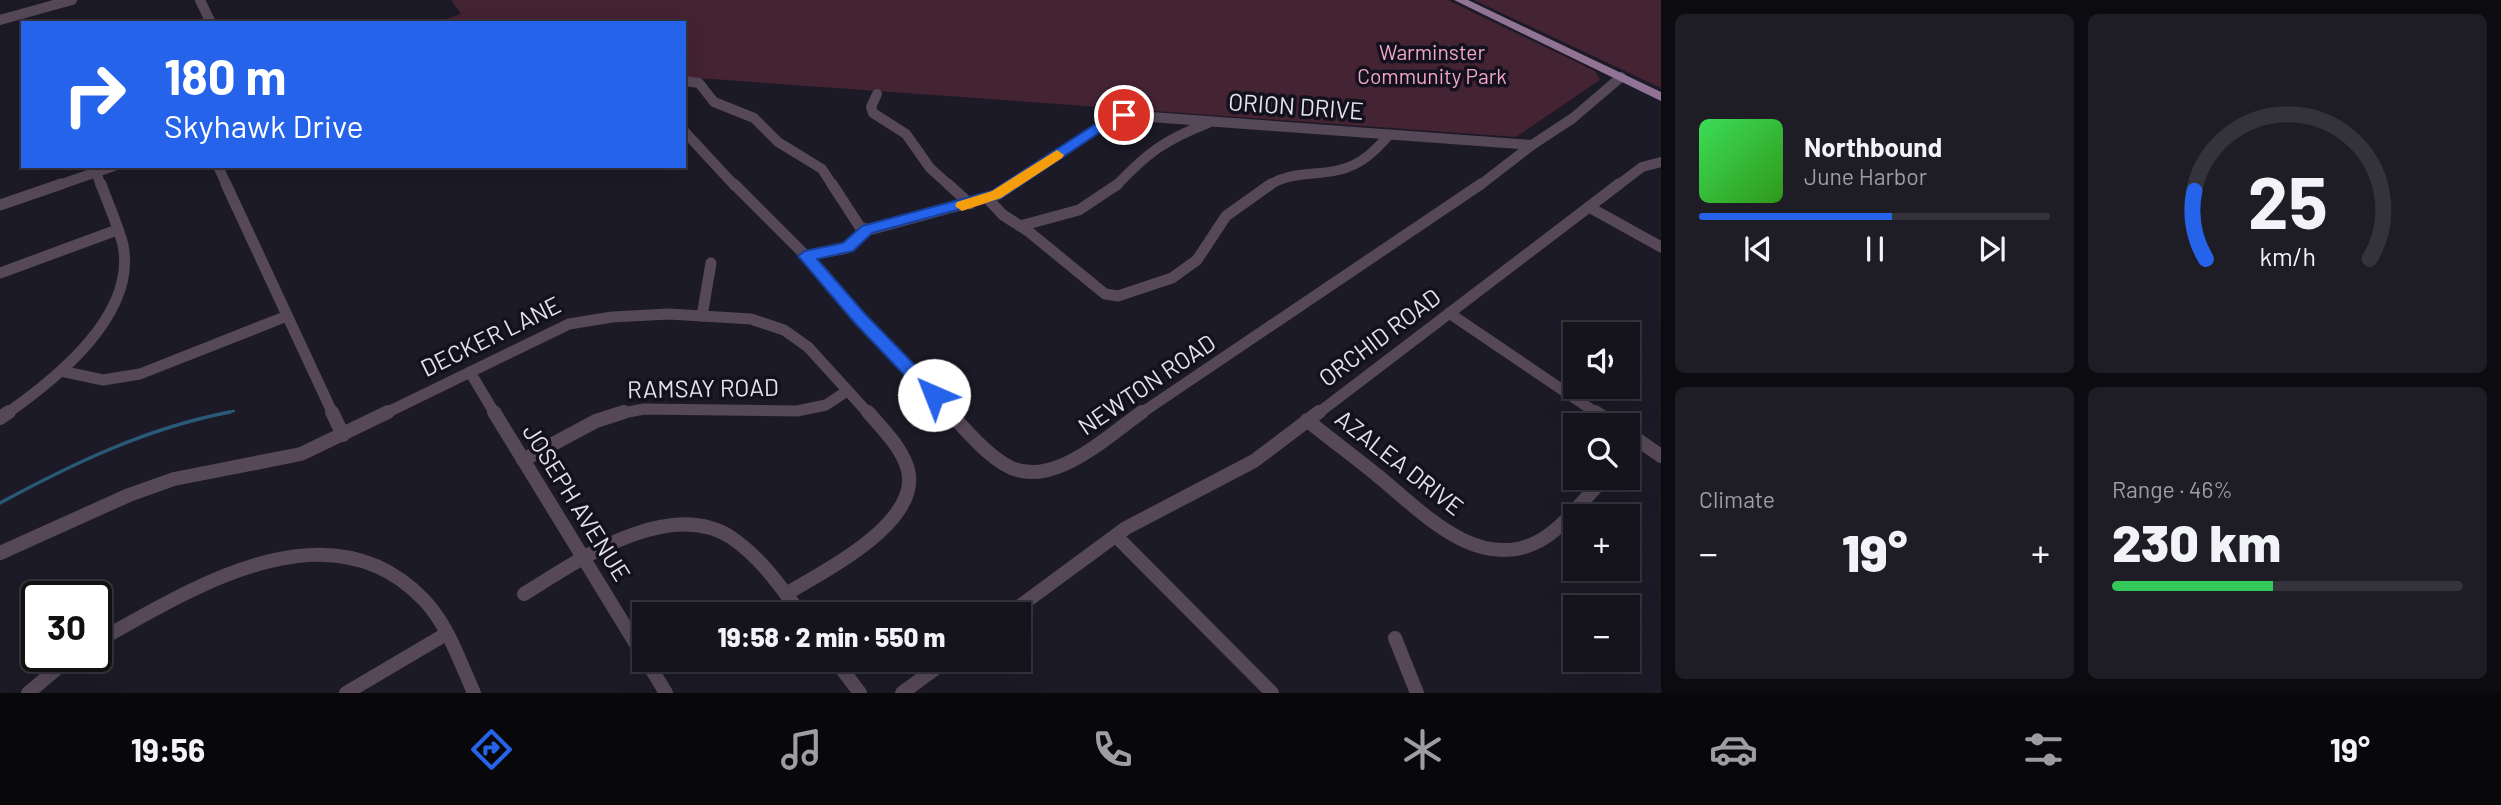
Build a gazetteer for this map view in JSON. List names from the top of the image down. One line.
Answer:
{"streets":{"street":["ORION DRIVE","DECKER LANE","ORCHID ROAD","NEWTON ROAD","RAMSAY ROAD","AZALEA DRIVE","JOSEPH AVENUE"]},"crossings":[["ORION DRIVE","NEWTON ROAD"],["DECKER LANE","RAMSAY ROAD"],["DECKER LANE","JOSEPH AVENUE"],["ORCHID ROAD","AZALEA DRIVE"],["RAMSAY ROAD","JOSEPH AVENUE"]],"parks":["Warminster Community Park"],"page":{"turn":["180 m","Skyhawk Drive"],"song":["Northbound","June Harbor"],"map_buttons":["+","−"],"tile":["Climate",["Range · 46%","230 km"]],"heat":["−","19°","+"],"limit":"30","trip":"19:58 · 2 min · 550 m","tabs":["19:56","19°"],"gauge":["25","km/h"]}}
